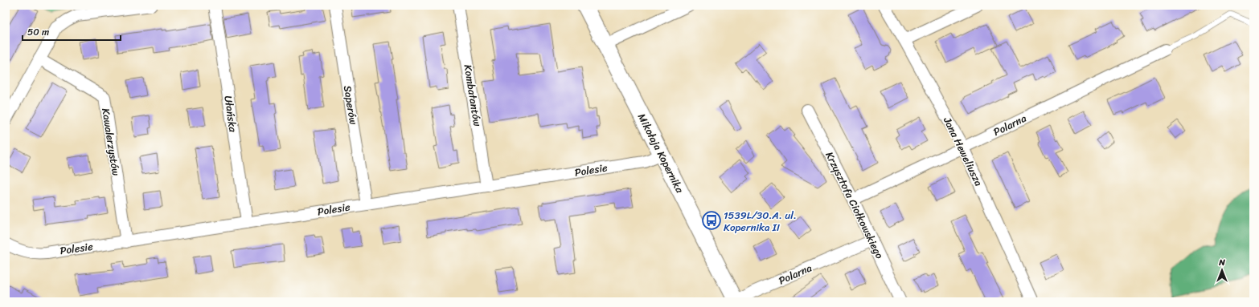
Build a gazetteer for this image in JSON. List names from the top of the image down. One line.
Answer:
{"streets":{"street":["Kombatantów","Saperów","Ułańska","Polarna","Kawalerzystów","Jana Heweliusza","Mikołaja Kopernika","Polesie","Krzysztofa Ciołkowskiego"]},"crossings":[["Kombatantów","Polesie"],["Saperów","Polesie"],["Ułańska","Polesie"],["Polarna","Jana Heweliusza"],["Polarna","Mikołaja Kopernika"],["Polarna","Krzysztofa Ciołkowskiego"],["Kawalerzystów","Polesie"],["Mikołaja Kopernika","Polesie"]],"places":{"bus stop":["1539L/30.A. ul. Kopernika II"]},"scale_bar":"50 m","north":"top"}
